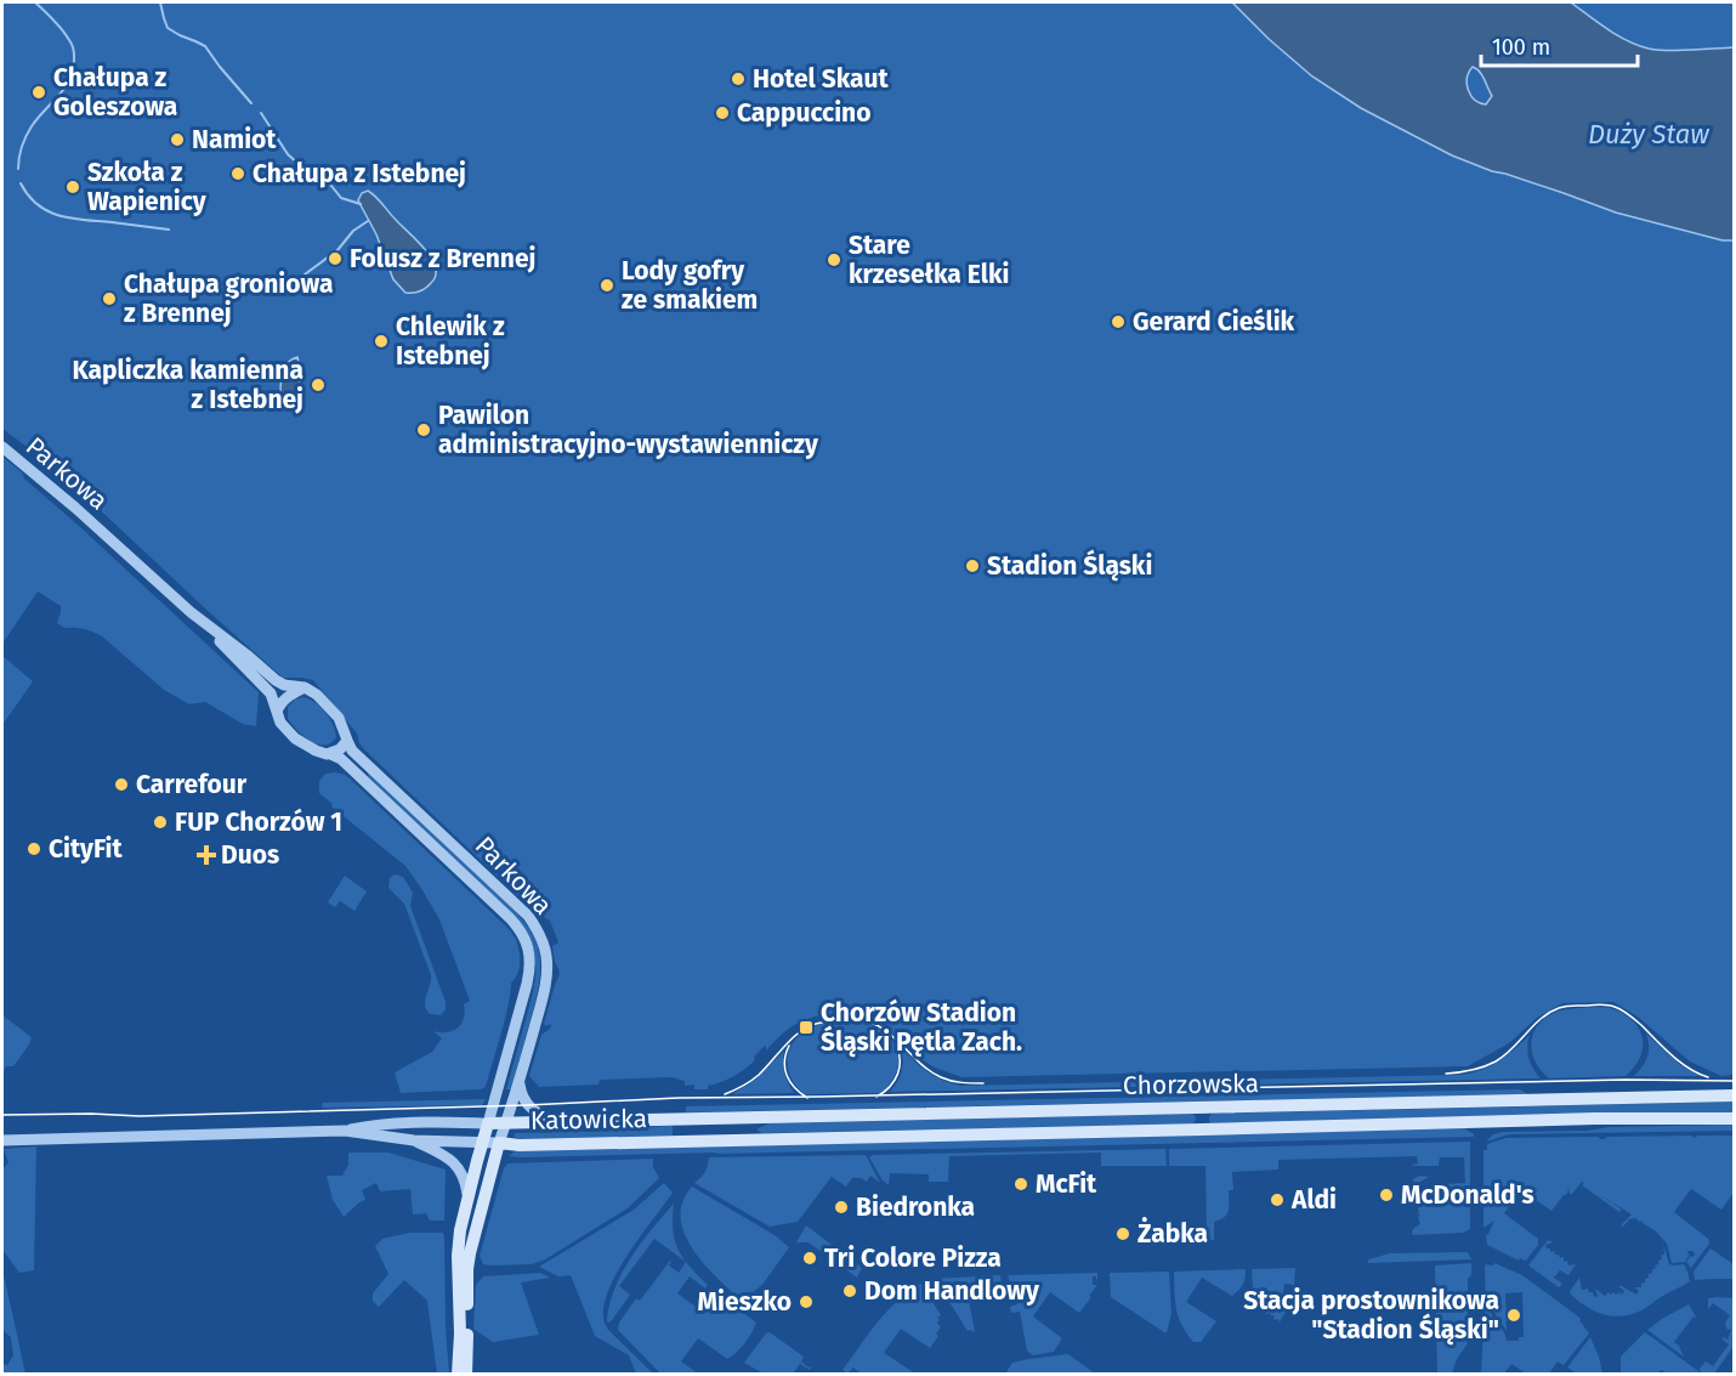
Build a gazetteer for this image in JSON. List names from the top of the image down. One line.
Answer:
{"streets":{"main road":["Chorzowska","Katowicka"],"street":["Parkowa"]},"crossings":[["Parkowa","Katowicka"],["Chorzowska","Katowicka"]],"water":["Duży Staw"],"places":{"other":["Hotel Skaut","Chałupa z Goleszowa","Cappuccino","Namiot","Chałupa z Istebnej","Szkoła z Wapienicy","Folusz z Brennej","Stare krzesełka Elki","Lody gofry ze smakiem","Chałupa groniowa z Brennej","Gerard Cieślik","Chlewik z Istebnej","Kapliczka kamienna z Istebnej","Pawilon administracyjno-wystawienniczy","Stadion Śląski","Carrefour","FUP Chorzów 1","CityFit","McFit","McDonald's","Aldi","Biedronka","Żabka","Tri Colore Pizza","Dom Handlowy","Mieszko","Stacja prostownikowa \"Stadion Śląski\""],"health":["Duos"],"transit":["Chorzów Stadion Śląski Pętla Zach."]},"scale_bar":"100 m"}
